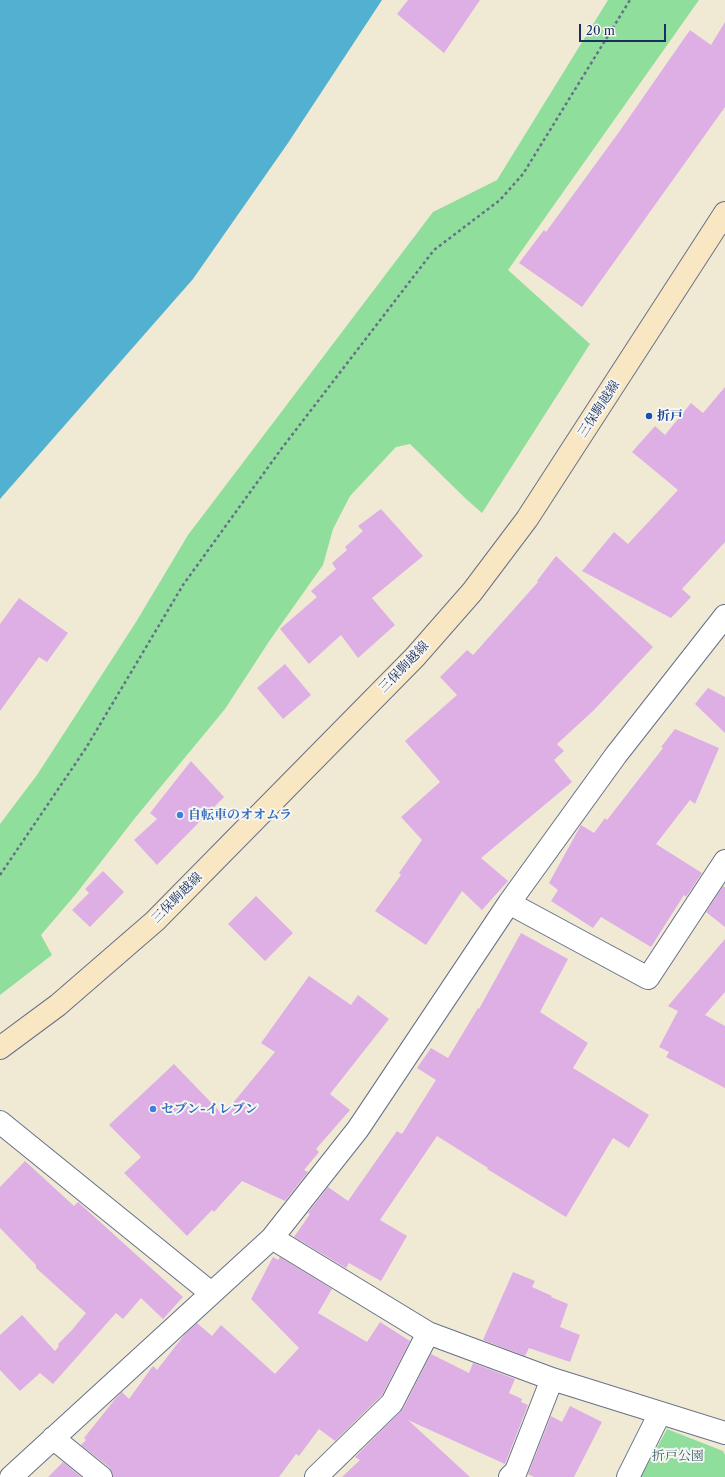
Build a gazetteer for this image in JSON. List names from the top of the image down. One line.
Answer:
{"streets":{"main road":["三保駒越線"]},"parks":["折戸公園"],"places":["折戸","自転車のオオムラ","セブン-イレブン"],"scale_bar":"20 m"}
